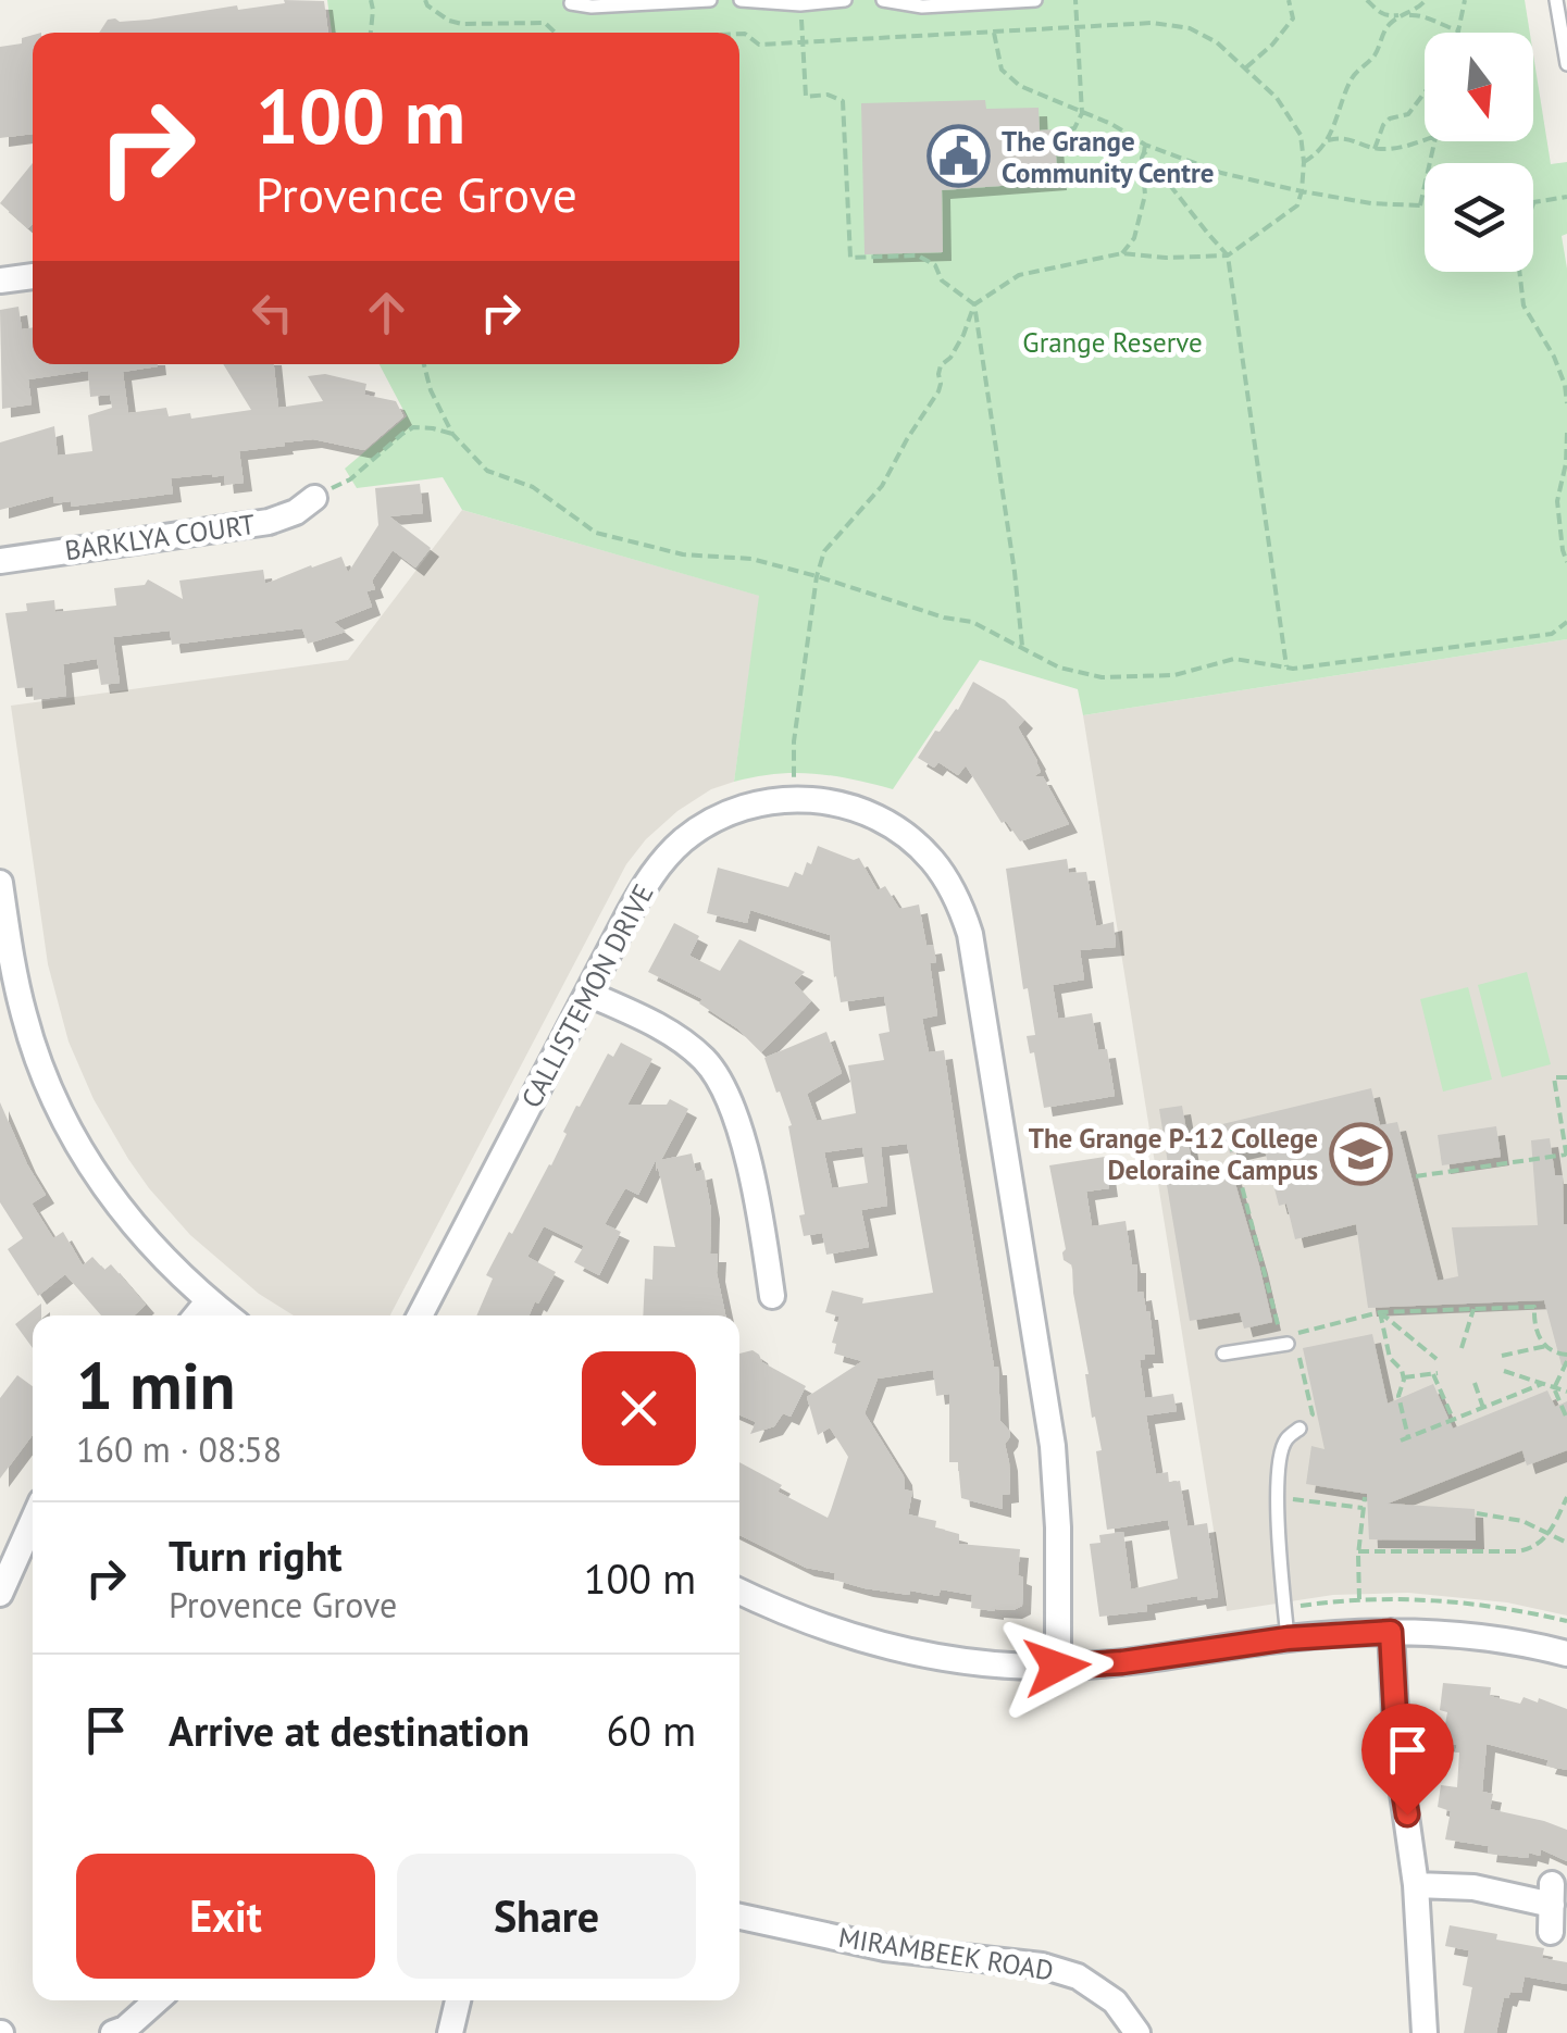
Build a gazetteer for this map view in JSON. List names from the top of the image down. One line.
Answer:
{"streets":{"street":["BARKLYA COURT","CALLISTEMON DRIVE","MIRAMBEEK ROAD"]},"parks":["Grange Reserve"],"places":{"public building":["The Grange Community Centre"],"school or university":["The Grange P-12 College Deloraine Campus"]},"north":"bottom","page":{"turn":["100 m","Provence Grove"],"heading":["1 min","160 m · 08:58"],"list":[{"name":"Turn right","note":"Provence Grove","value":"100 m"},{"name":"Arrive at destination","value":"60 m"}],"buttons":["Exit","Share"]}}
